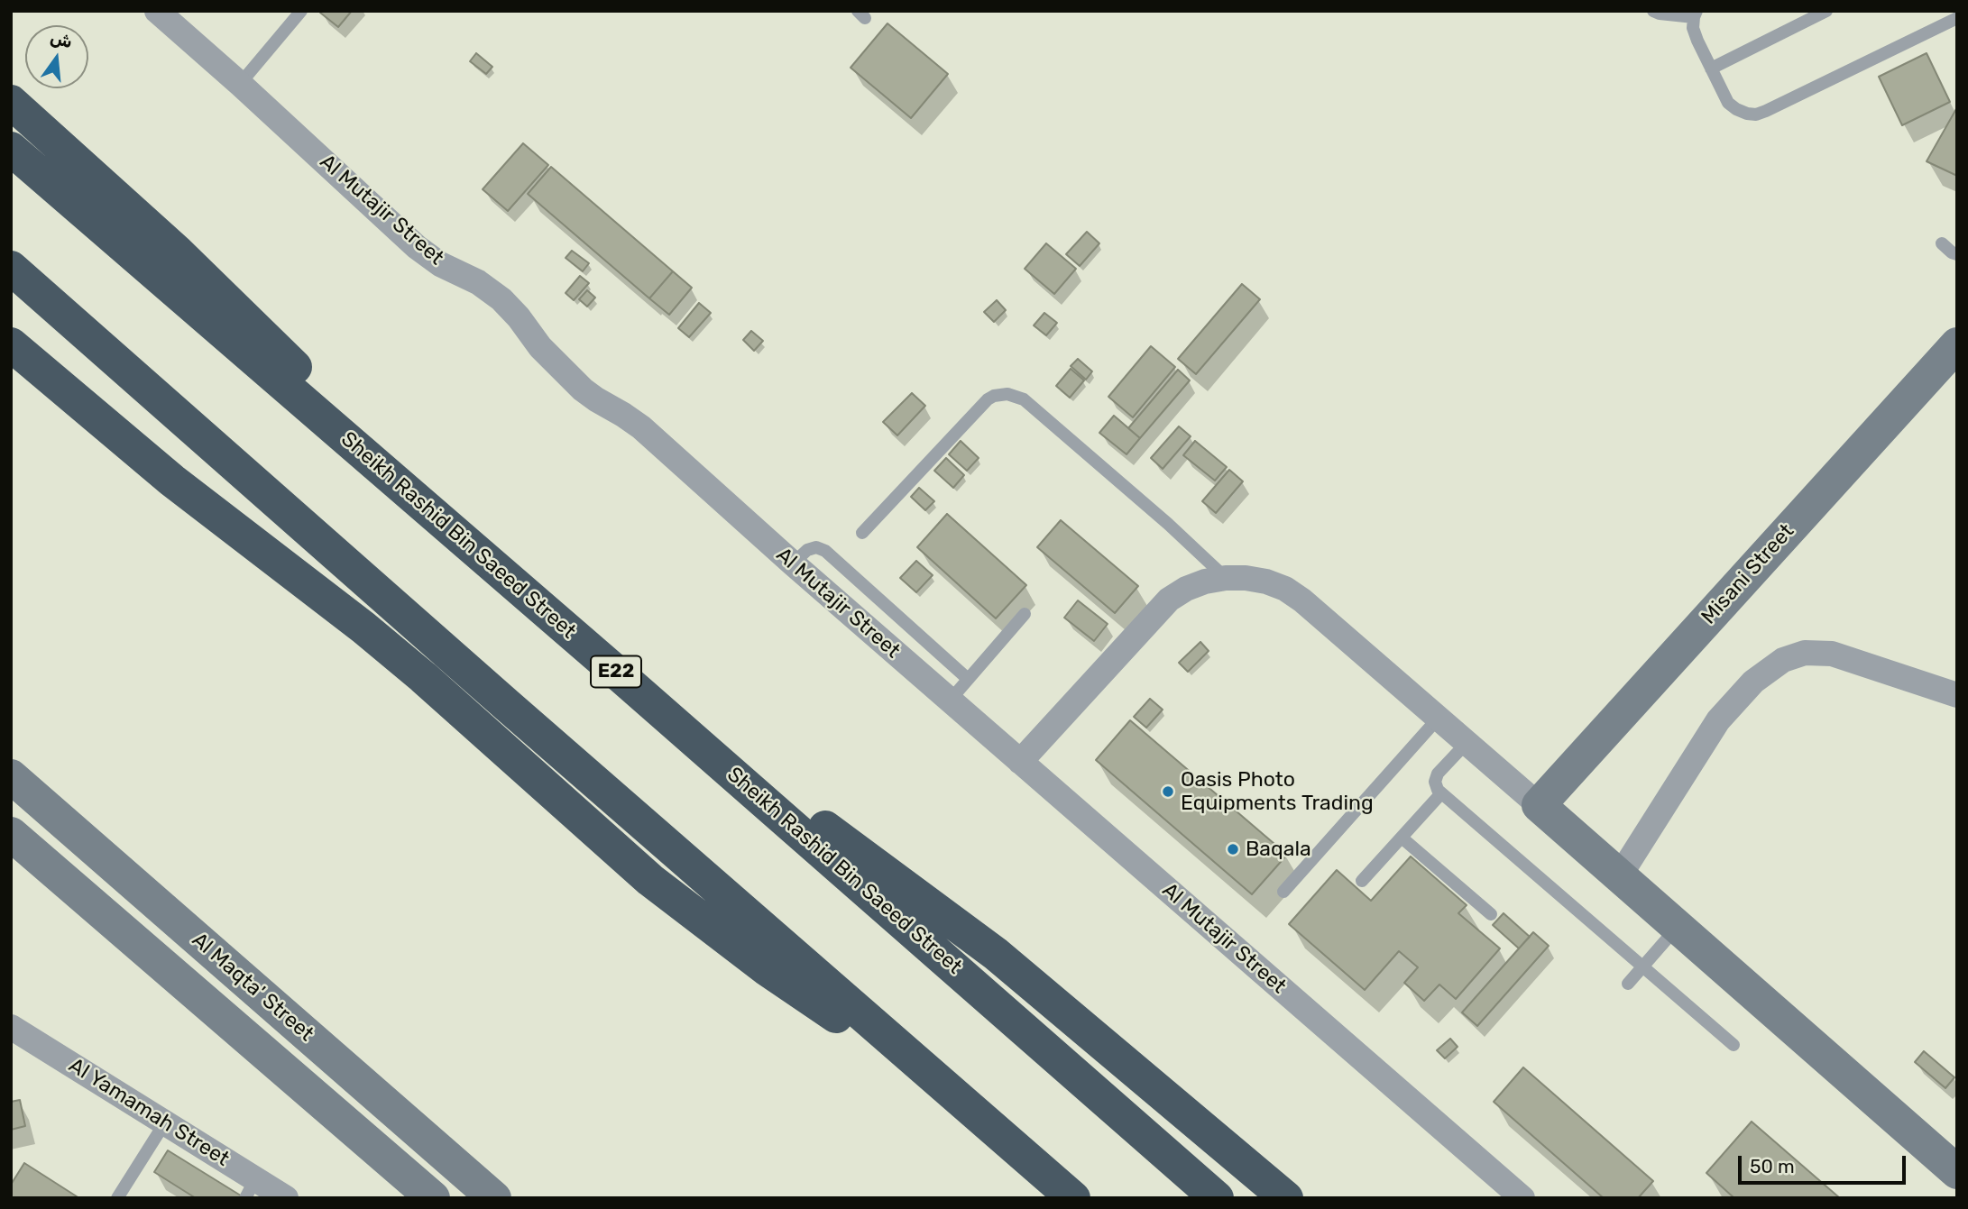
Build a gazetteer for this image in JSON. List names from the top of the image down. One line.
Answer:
{"streets":{"highway":["Sheikh Rashid Bin Saeed Street","E22"],"street":["Al Mutajir Street","Misani Street","Al Maqta' Street","Al Yamamah Street"]},"places":["Oasis Photo Equipments Trading","Baqala"],"scale_bar":"50 m","north":"top"}
